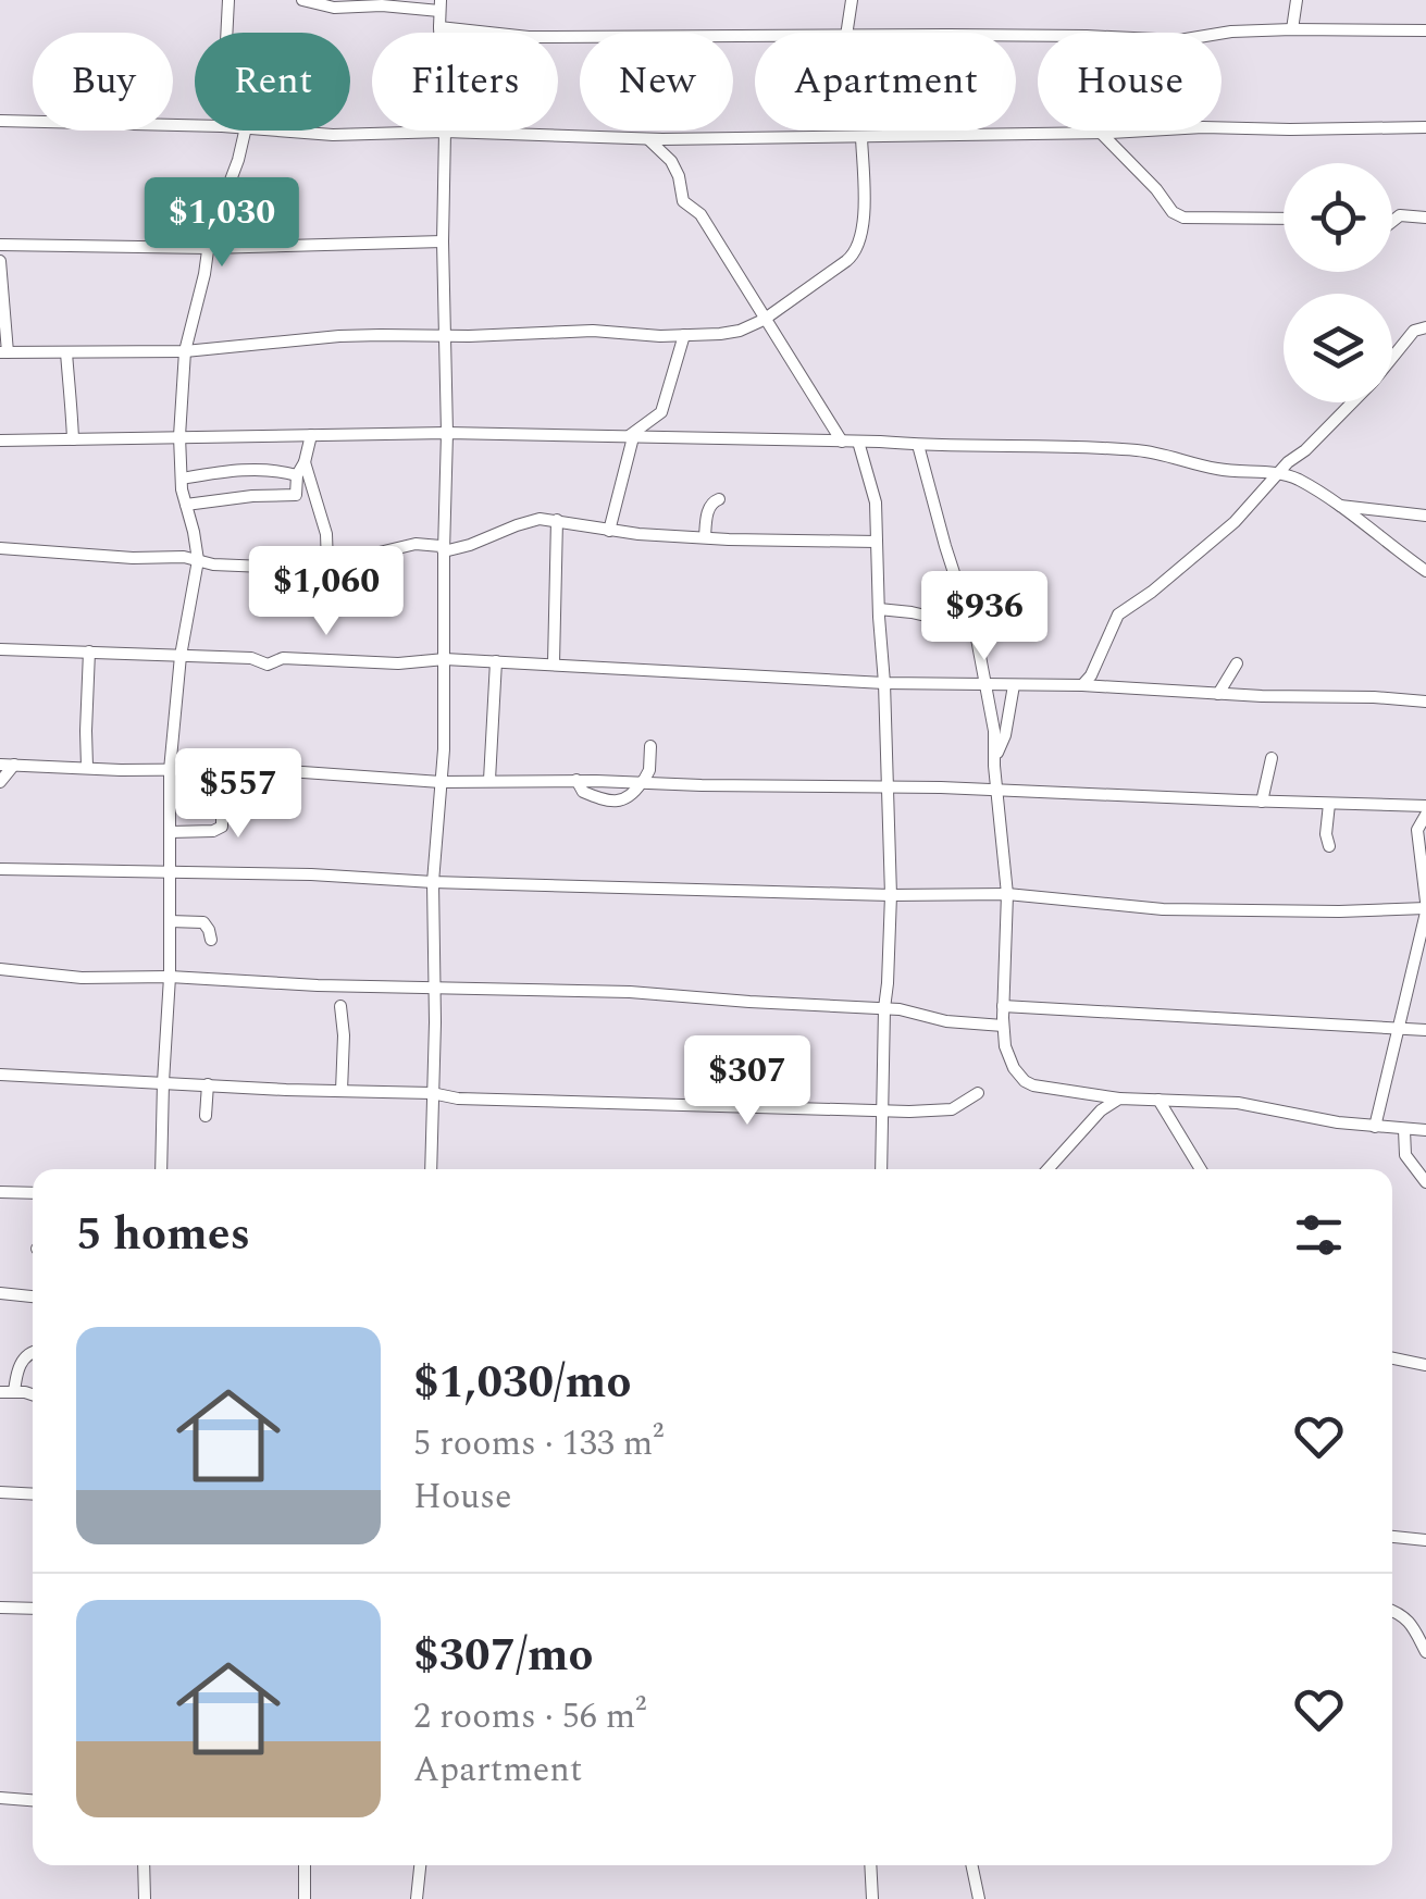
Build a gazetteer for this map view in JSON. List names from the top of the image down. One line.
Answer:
{"page":{"chip":["Buy","Rent","Filters","New","Apartment","House"],"price":["$1,030","$1,060","$936","$557","$307"],"heading":"5 homes","list":[{"name":"$1,030/mo","note":"5 rooms · 133 m² · House"},{"name":"$307/mo","note":"2 rooms · 56 m² · Apartment"}]}}
